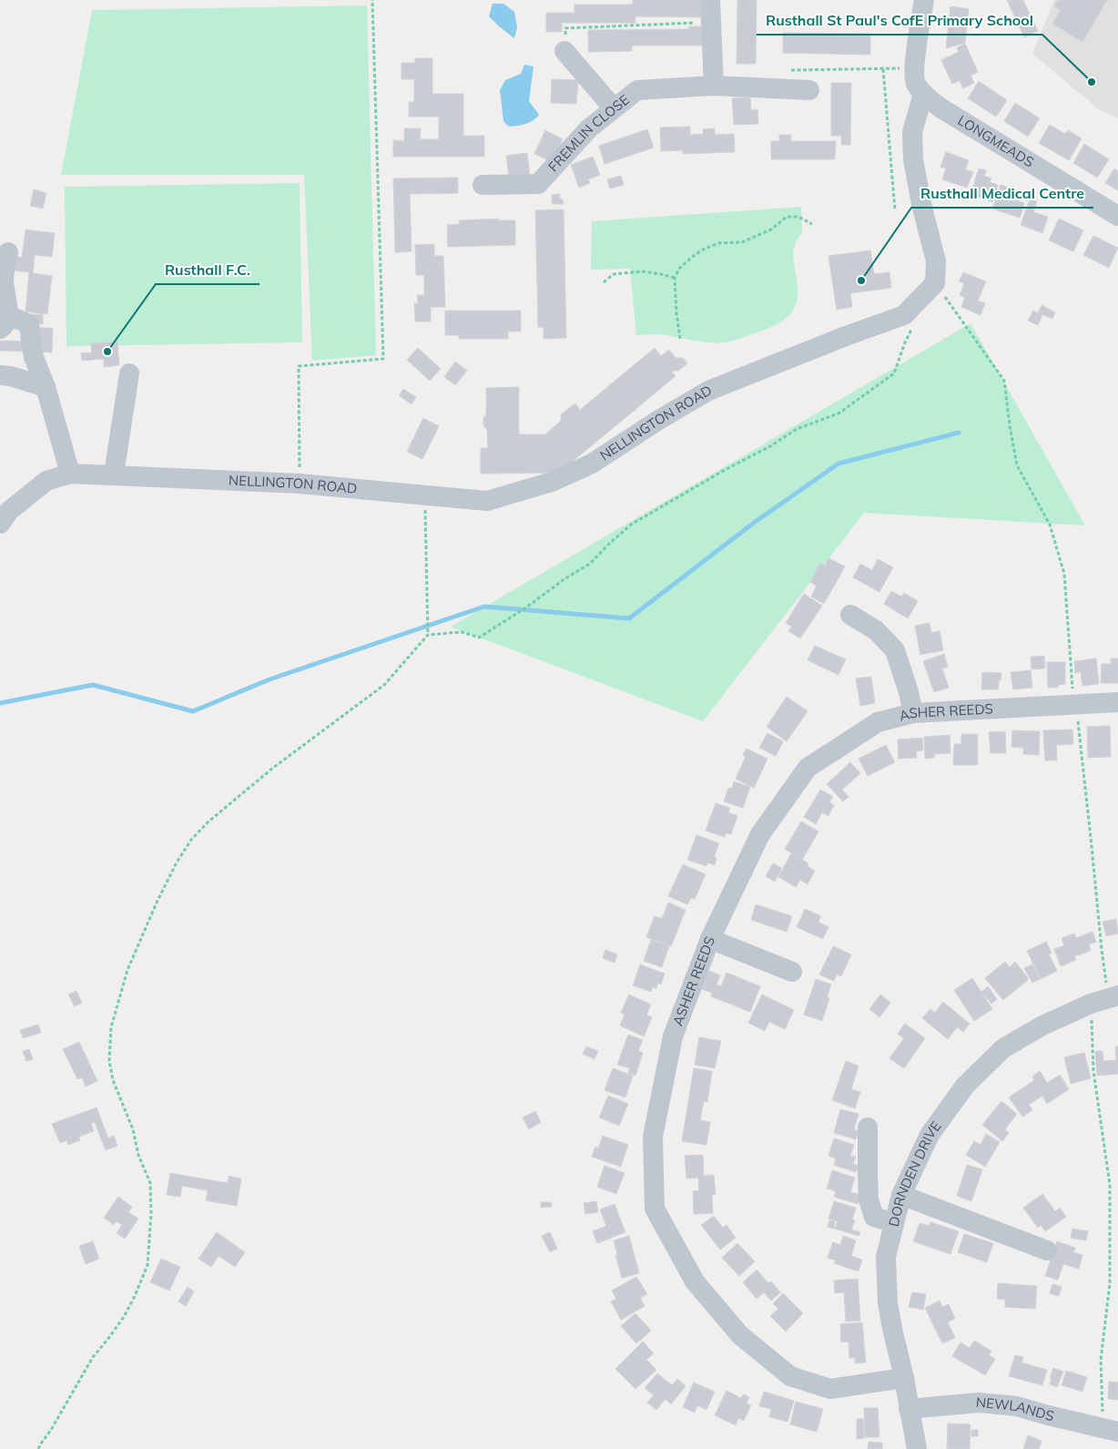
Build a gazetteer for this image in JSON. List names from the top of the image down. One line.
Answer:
{"streets":{"street":["FREMLIN CLOSE","LONGMEADS","NELLINGTON ROAD","ASHER REEDS","DORNDEN DRIVE","NEWLANDS"]},"crossings":[["ASHER REEDS","DORNDEN DRIVE"],["DORNDEN DRIVE","NEWLANDS"]],"places":["Rusthall St Paul's CofE Primary School","Rusthall Medical Centre","Rusthall F.C."]}
